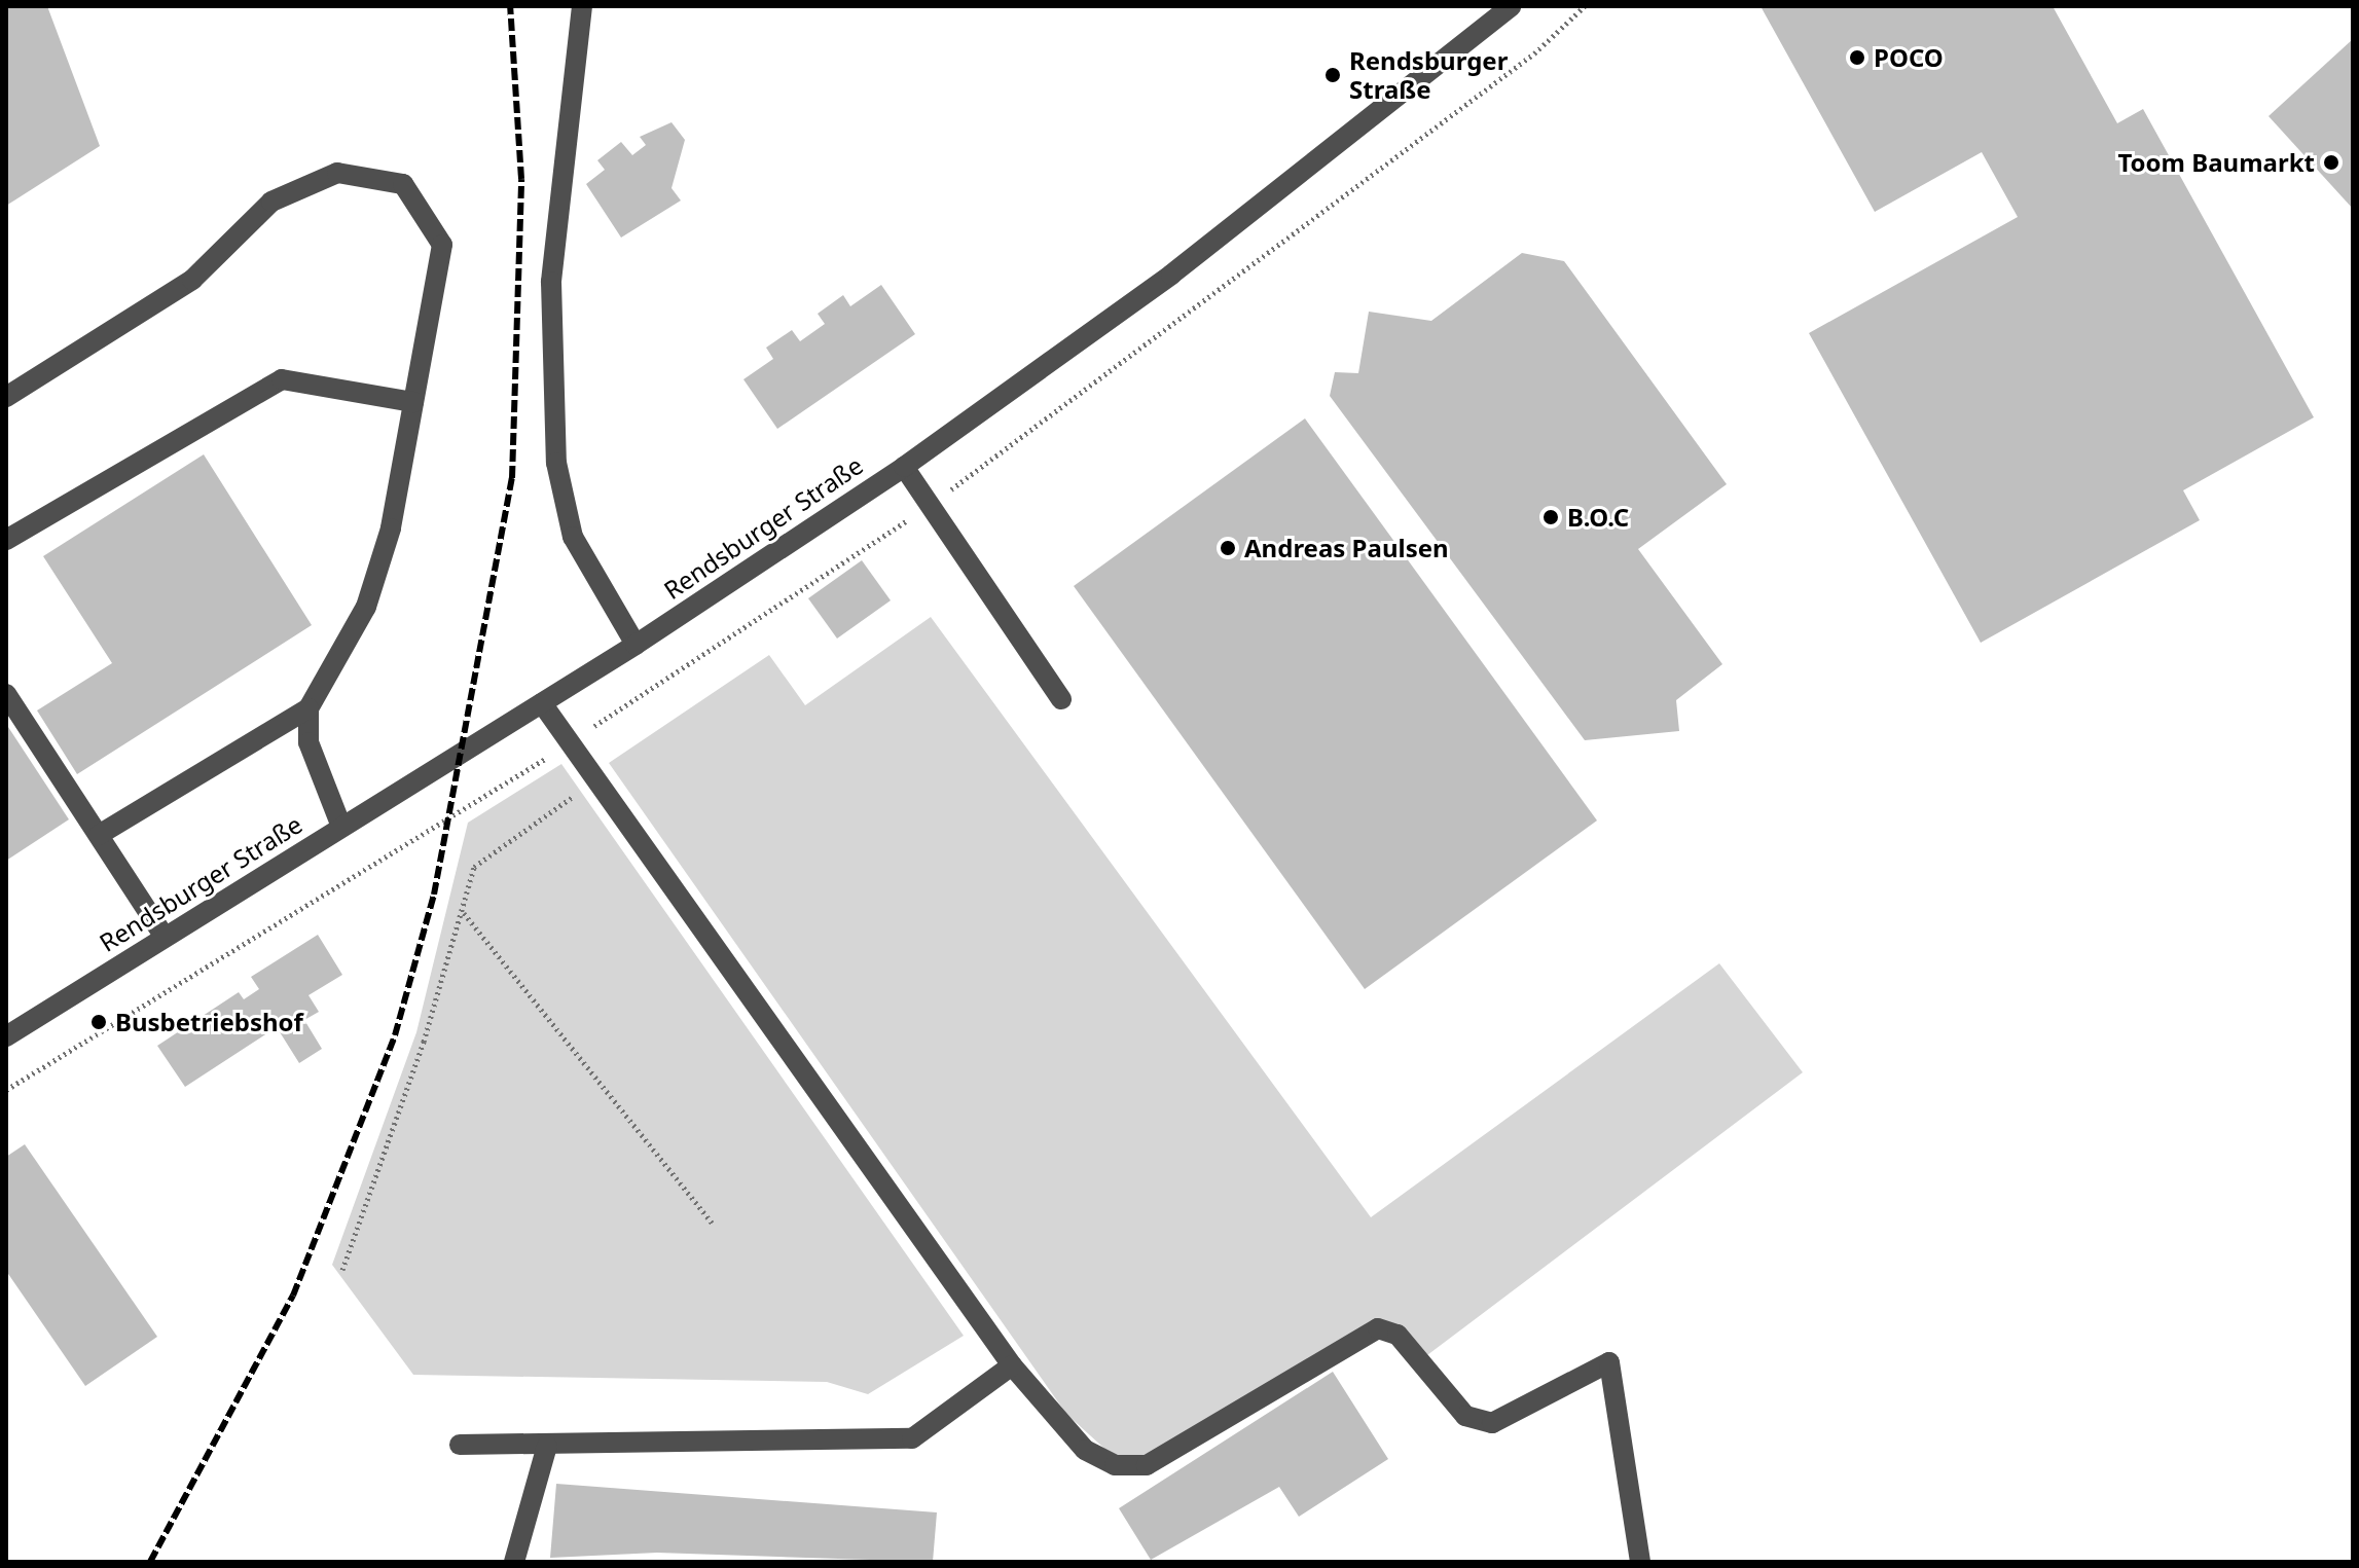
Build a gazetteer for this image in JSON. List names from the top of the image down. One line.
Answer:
{"streets":{"street":["Rendsburger Straße"]},"places":["POCO","Rendsburger Straße","Toom Baumarkt","B.O.C","Andreas Paulsen","Busbetriebshof"]}
